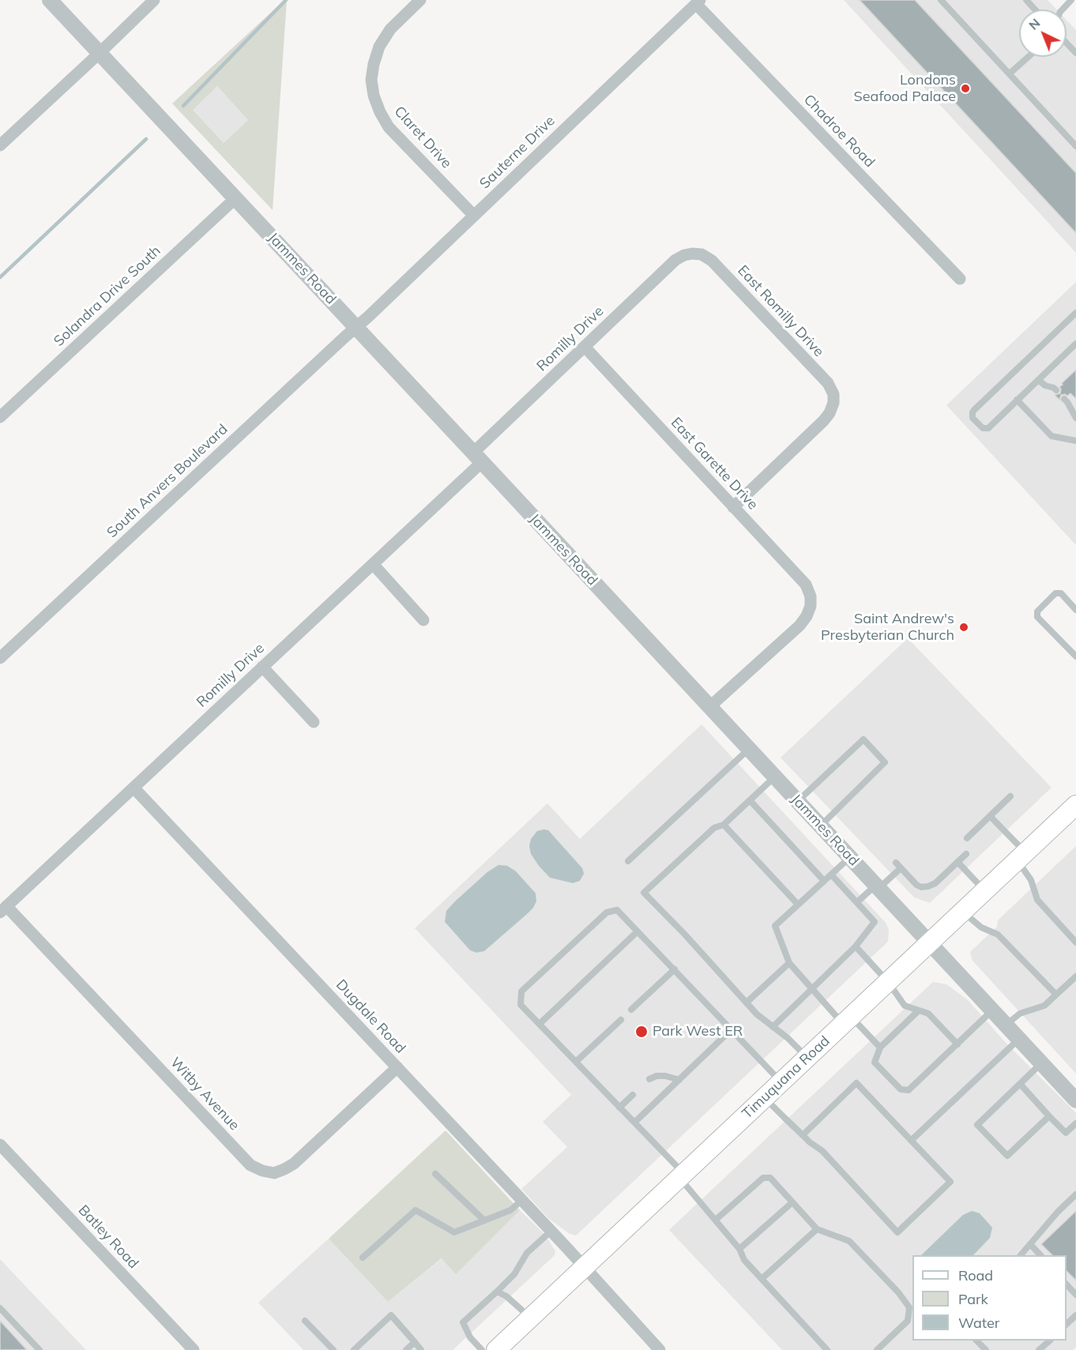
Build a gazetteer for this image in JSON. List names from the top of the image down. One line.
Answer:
{"streets":{"main road":["Timuquana Road"],"street":["Chadroe Road","Claret Drive","Sauterne Drive","Jammes Road","Solandra Drive South","East Romilly Drive","Romilly Drive","East Garette Drive","South Anvers Boulevard","Dugdale Road","Witby Avenue","Batley Road"]},"crossings":[["Chadroe Road","Sauterne Drive"],["Claret Drive","Sauterne Drive"],["Sauterne Drive","Jammes Road"],["Sauterne Drive","South Anvers Boulevard"],["Jammes Road","Solandra Drive South"],["Jammes Road","Romilly Drive"],["Jammes Road","East Garette Drive"],["Jammes Road","South Anvers Boulevard"],["Jammes Road","Timuquana Road"],["East Romilly Drive","Romilly Drive"],["East Romilly Drive","East Garette Drive"],["Romilly Drive","East Garette Drive"],["Romilly Drive","Dugdale Road"],["Romilly Drive","Witby Avenue"],["Dugdale Road","Timuquana Road"],["Dugdale Road","Witby Avenue"]],"places":["Londons Seafood Palace","Saint Andrew's Presbyterian Church","Park West ER"],"legend":["Road","Park","Water"],"north":"top left"}
